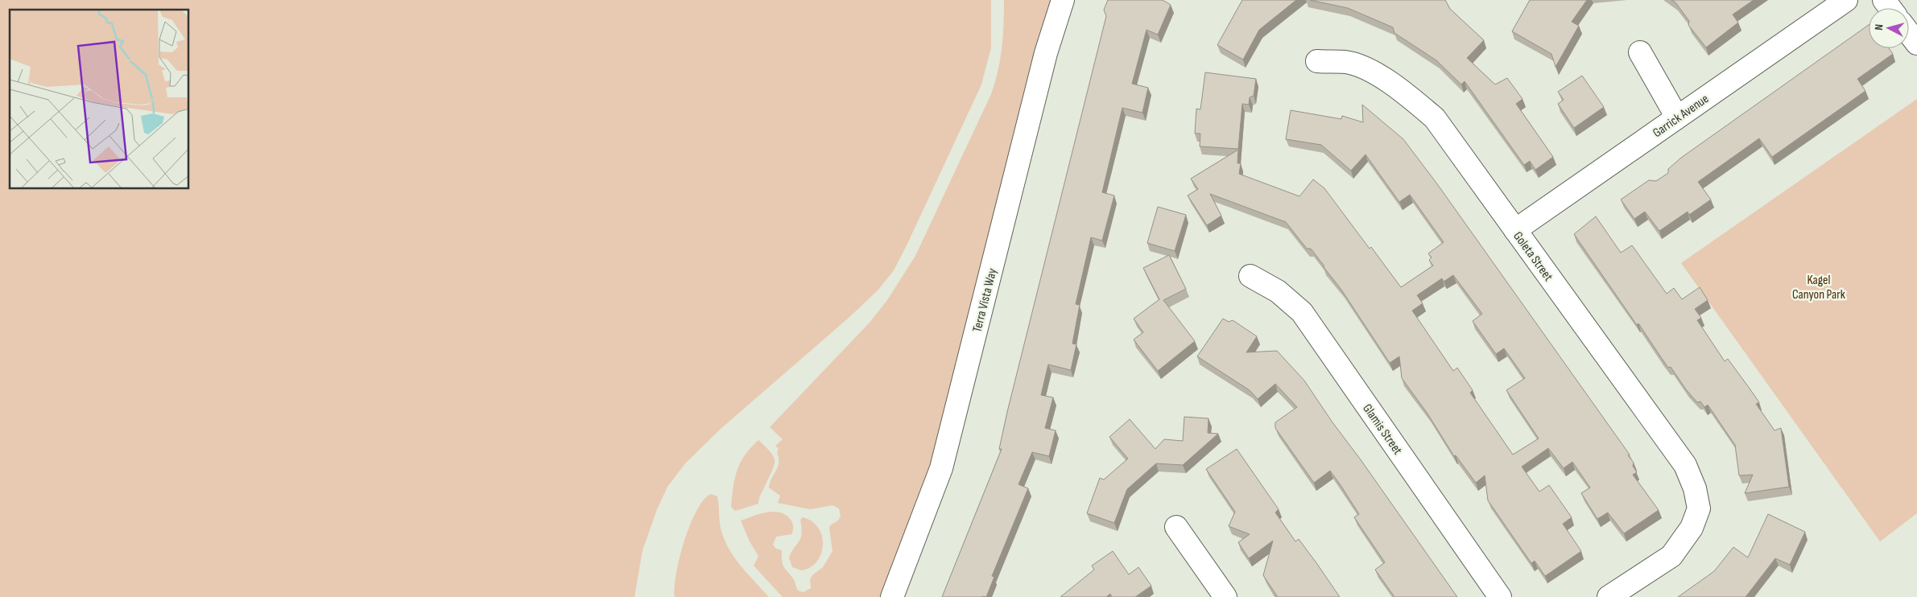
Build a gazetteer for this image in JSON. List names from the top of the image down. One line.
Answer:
{"streets":{"street":["Garrick Avenue","Goleta Street","Terra Vista Way","Glamis Street"]},"crossings":[["Garrick Avenue","Goleta Street"]],"parks":["Kagel Canyon Park"],"north":"left"}
